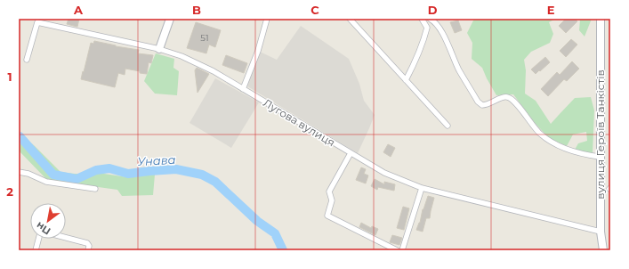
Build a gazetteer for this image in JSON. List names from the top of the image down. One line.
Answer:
{"streets":{"main road":["вулиця Героїв Танкістів"],"street":["Лугова вулиця"]},"crossings":[["Лугова вулиця","вулиця Героїв Танкістів"]],"water":["Унава"],"house_numbers":["51"],"north":"bottom left","grid":{"columns":["A","B","C","D","E"],"rows":["1","2"]}}
